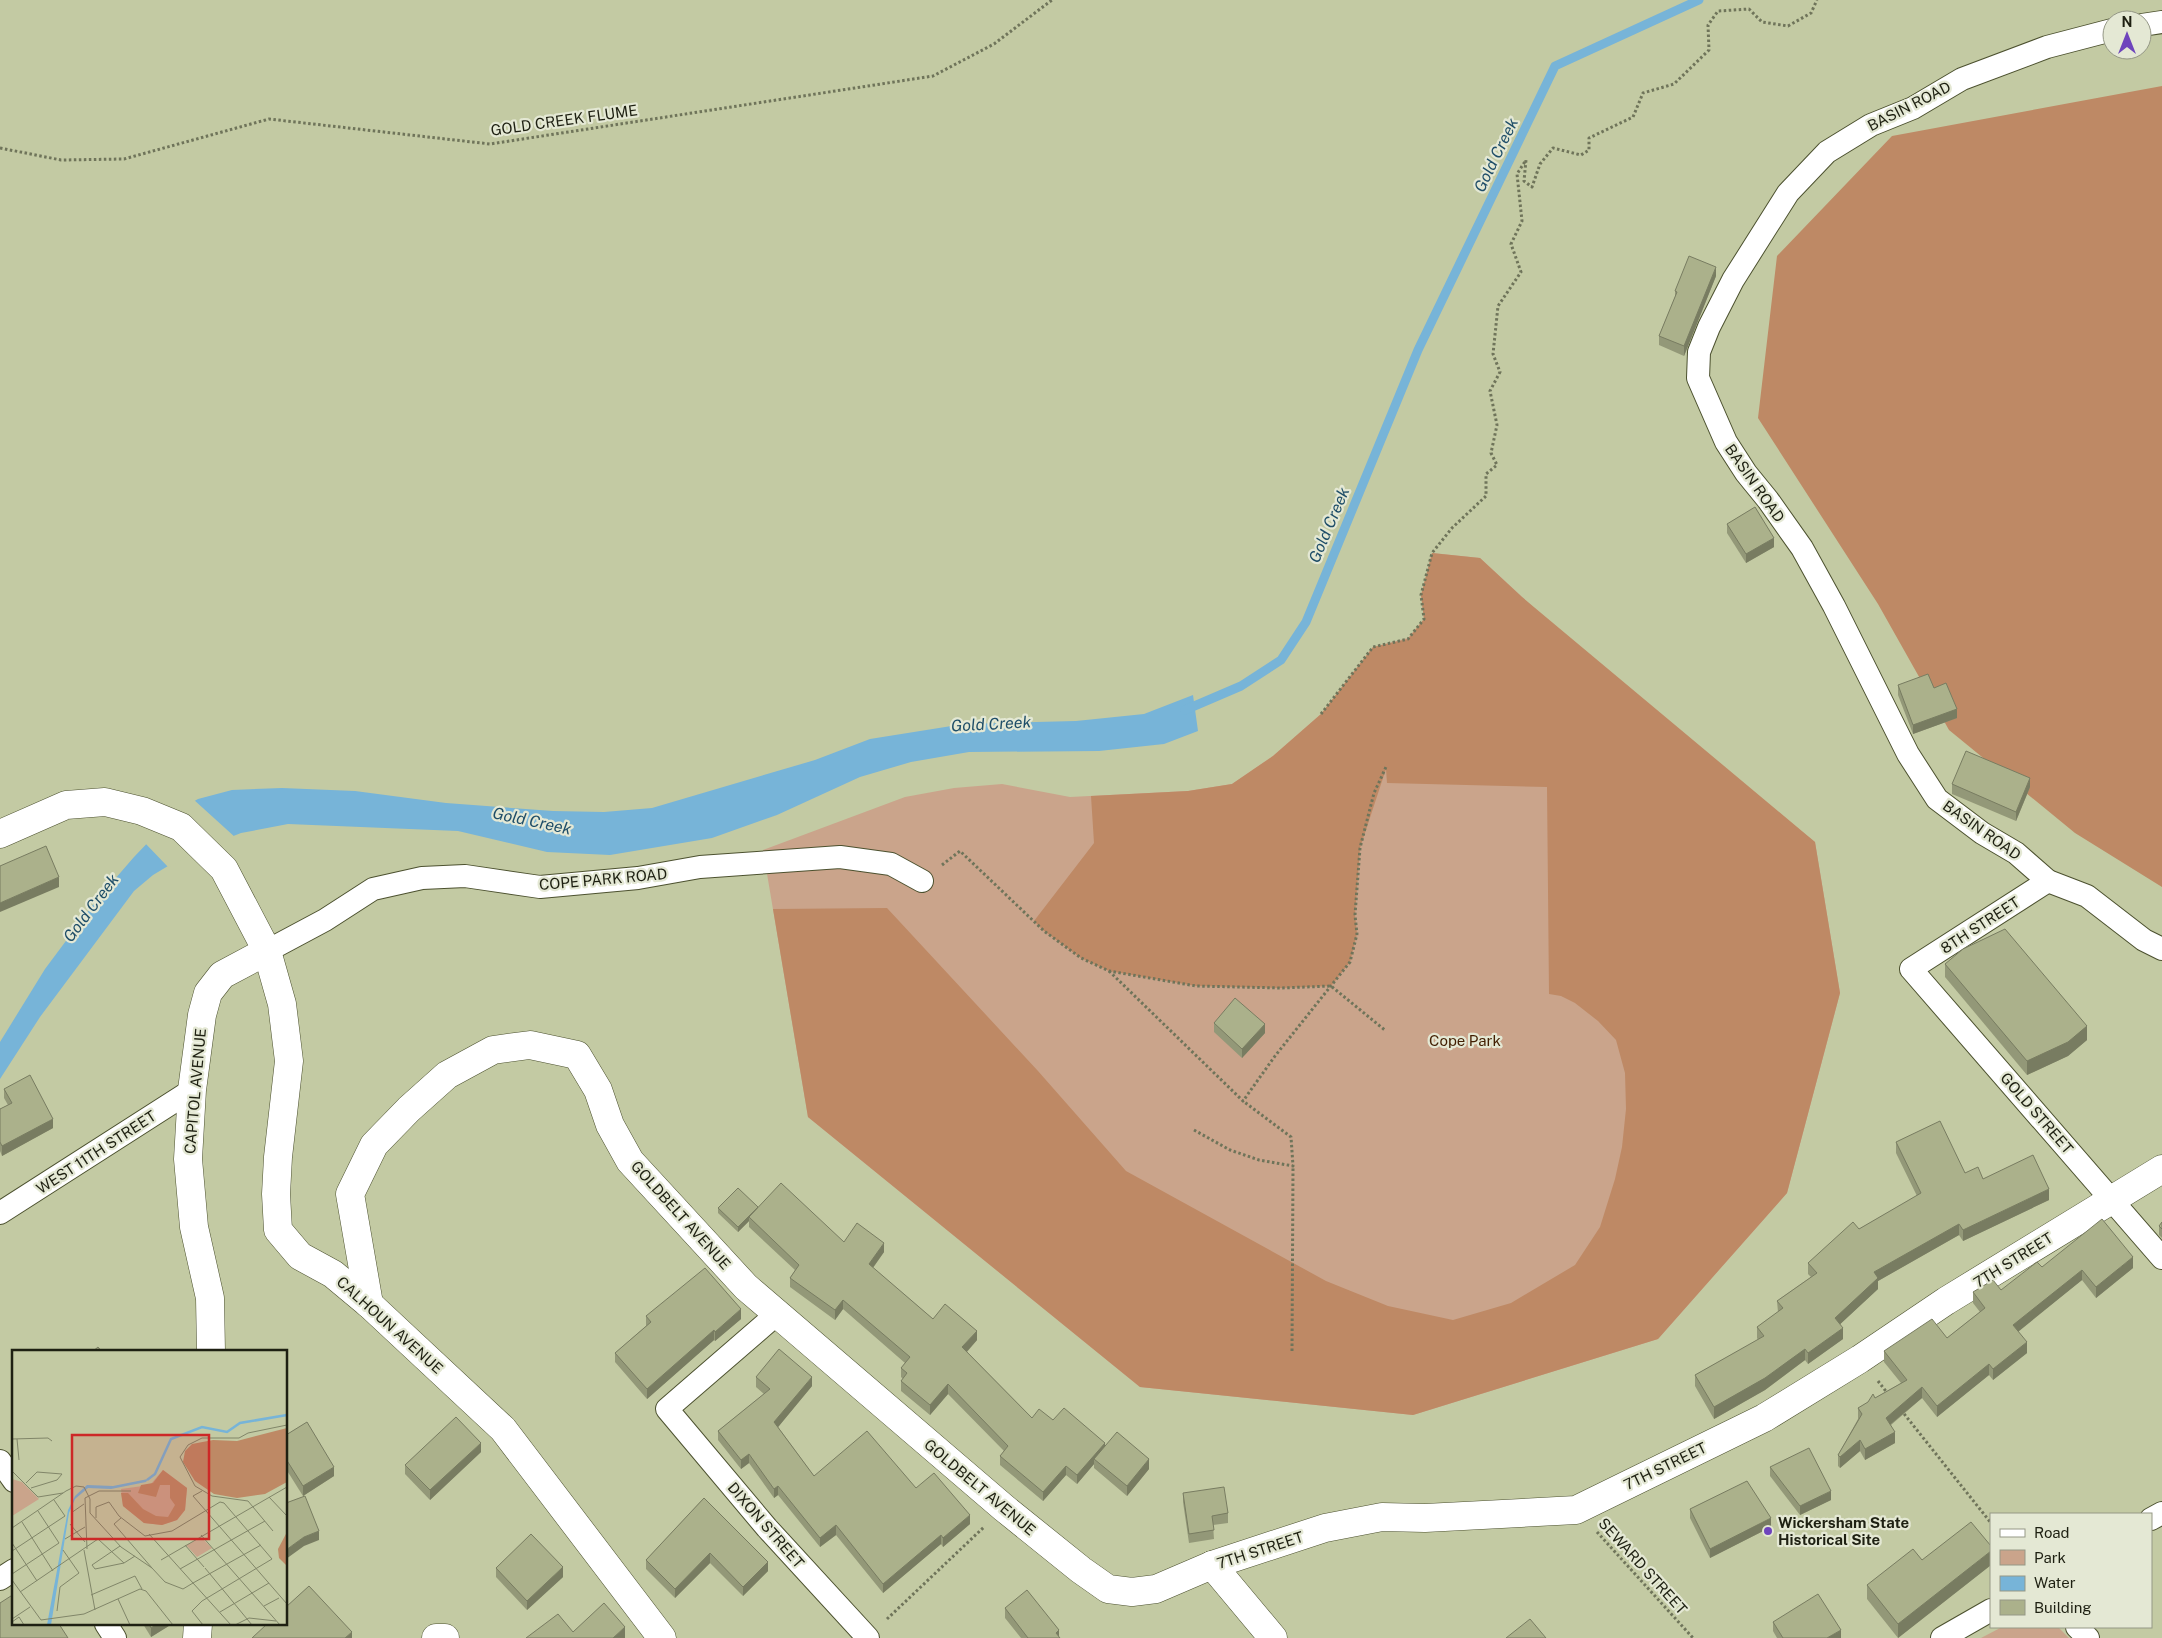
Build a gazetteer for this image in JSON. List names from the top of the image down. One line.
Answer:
{"streets":{"street":["BASIN ROAD","COPE PARK ROAD","8TH STREET","CAPITOL AVENUE","GOLD STREET","WEST 11TH STREET","GOLDBELT AVENUE","7TH STREET","CALHOUN AVENUE","DIXON STREET"],"path":["GOLD CREEK FLUME","SEWARD STREET"]},"crossings":[["BASIN ROAD","8TH STREET"],["COPE PARK ROAD","CAPITOL AVENUE"],["COPE PARK ROAD","CALHOUN AVENUE"],["8TH STREET","GOLD STREET"],["CAPITOL AVENUE","WEST 11TH STREET"],["CAPITOL AVENUE","CALHOUN AVENUE"],["GOLD STREET","7TH STREET"],["GOLDBELT AVENUE","7TH STREET"],["GOLDBELT AVENUE","CALHOUN AVENUE"],["GOLDBELT AVENUE","DIXON STREET"],["7TH STREET","SEWARD STREET"]],"water":["Gold Creek"],"parks":["Cope Park"],"places":["Wickersham State Historical Site"],"legend":["Road","Park","Water","Building"],"north":"top"}
